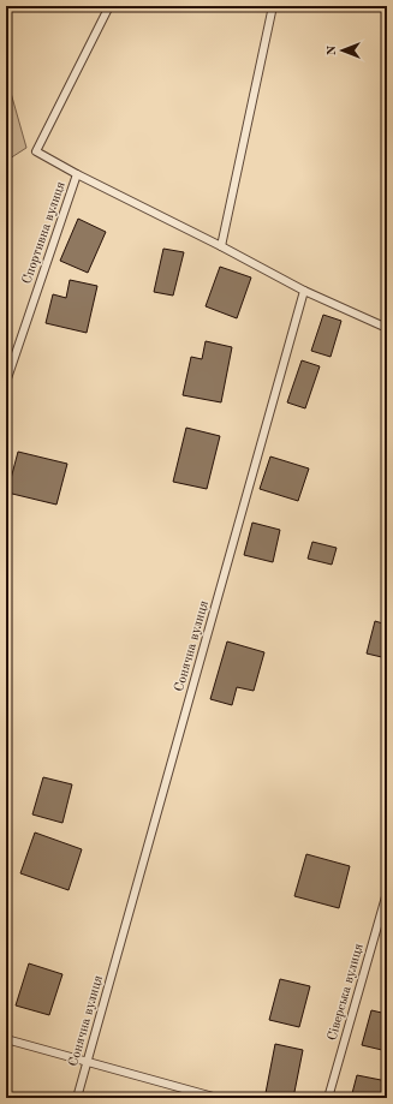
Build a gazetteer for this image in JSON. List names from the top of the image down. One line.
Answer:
{"streets":{"lane":["Спортивна вулиця","Сонячна вулиця","Сіверська вулиця"]},"north":"left"}
